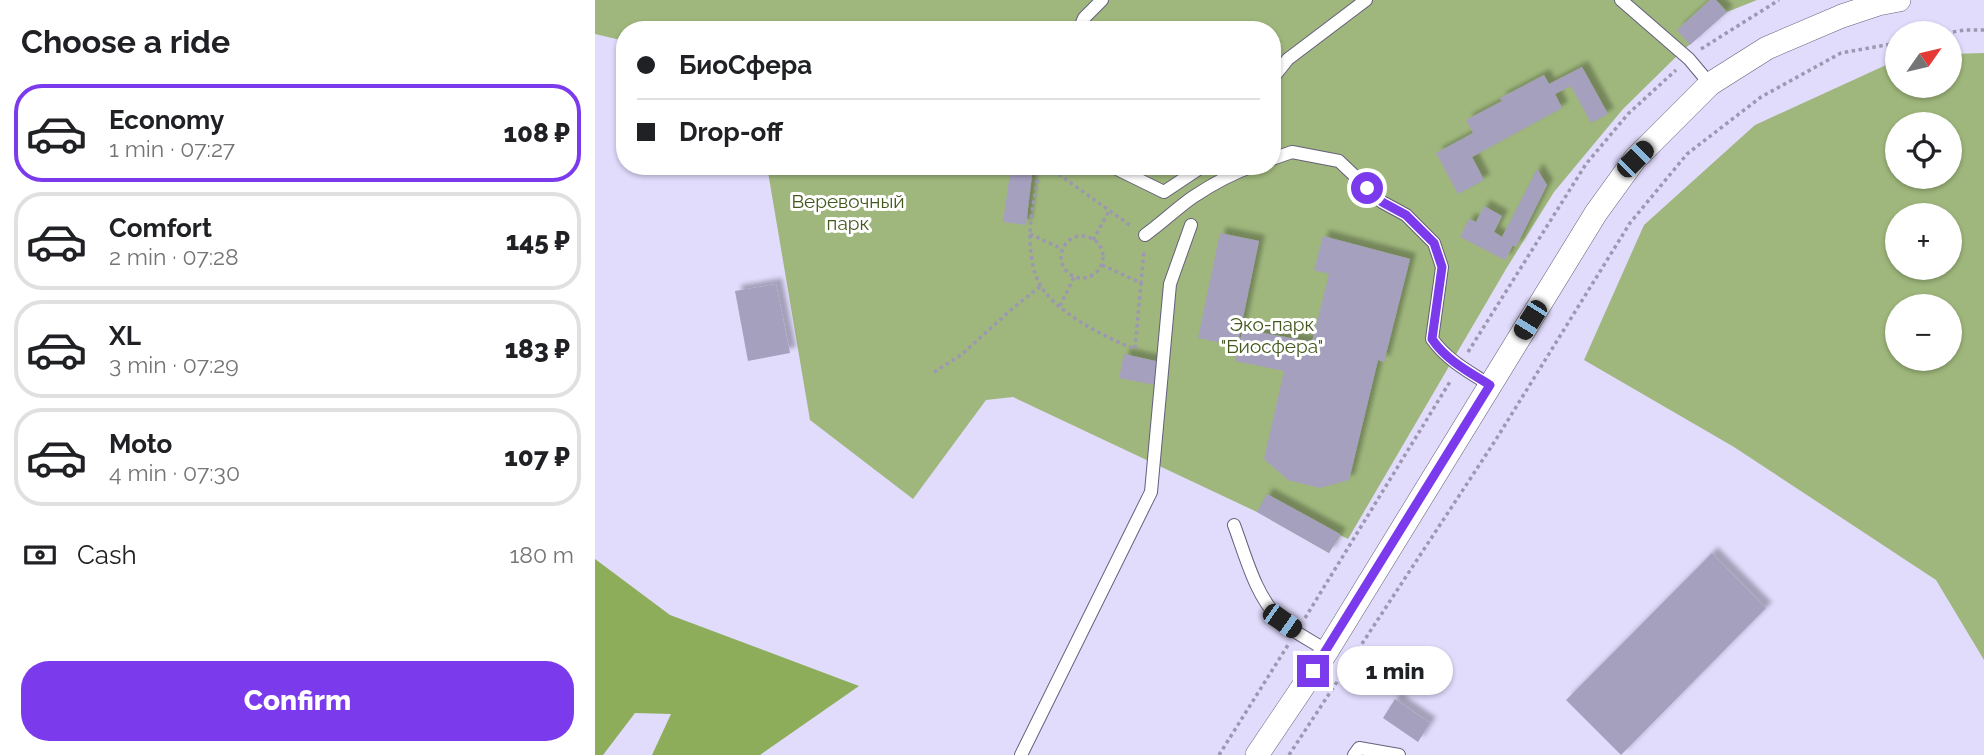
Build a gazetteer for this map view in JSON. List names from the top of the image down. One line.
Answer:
{"parks":["Веревочный парк","Эко-парк \"Биосфера\""],"north":"top right","page":{"heading":"Choose a ride","map_buttons":["+","−"],"banner":["БиоСфера","Drop-off"],"list":[{"name":"Economy","note":"1 min · 07:27","value":"108 ₽"},{"name":"Comfort","note":"2 min · 07:28","value":"145 ₽"},{"name":"XL","note":"3 min · 07:29","value":"183 ₽"},{"name":"Moto","note":"4 min · 07:30","value":"107 ₽"}],"pay":["Cash","180 m"],"bubble":"1 min","buttons":"Confirm"}}
